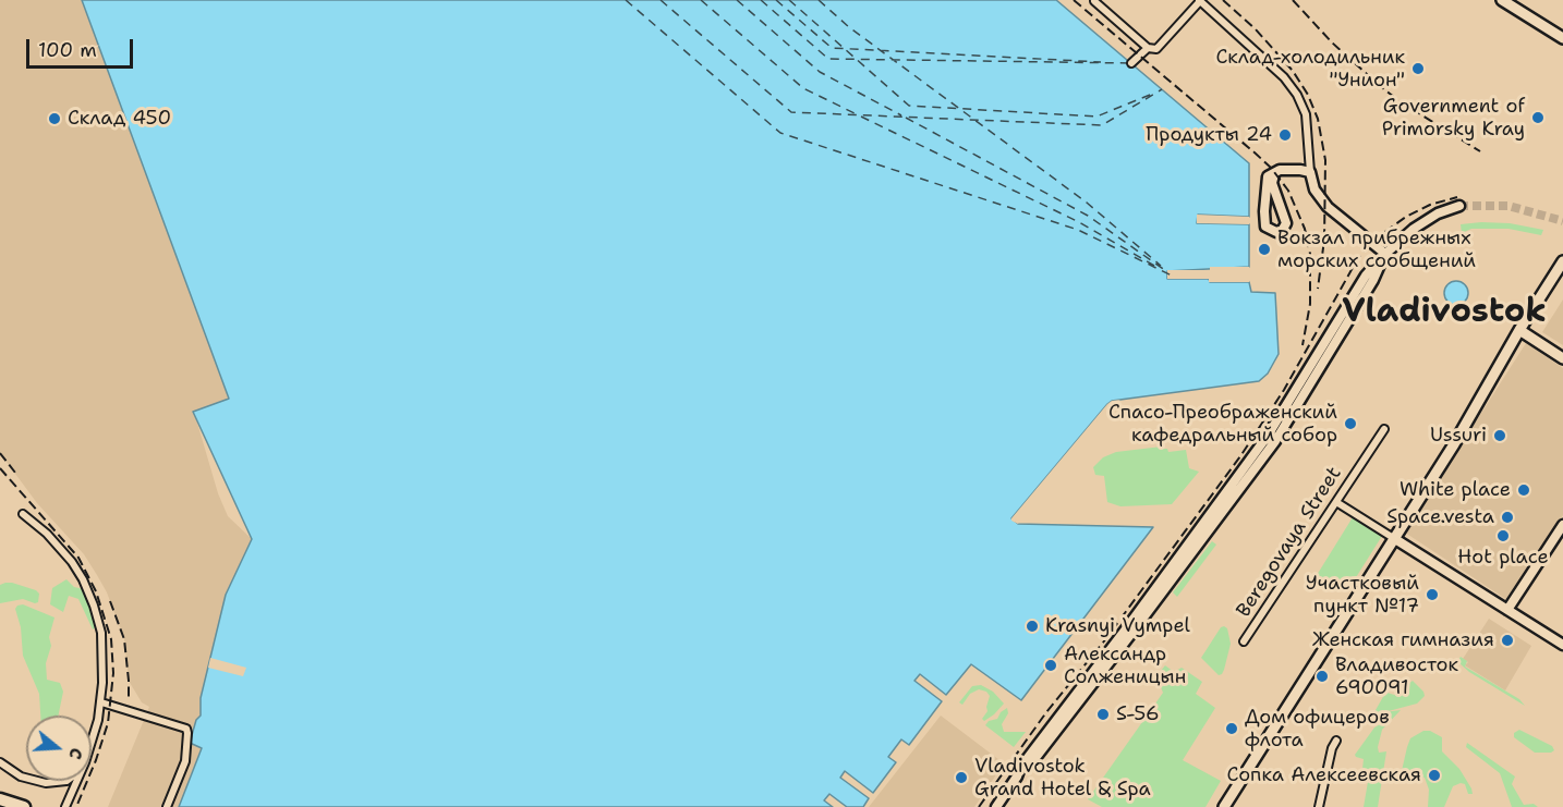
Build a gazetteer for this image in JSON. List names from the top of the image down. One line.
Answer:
{"streets":{"street":["Beregovaya Street"]},"districts":["Vladivostok"],"places":["Склад-холодильник \"Унион\"","Government of Primorsky Kray","Склад 450","Продукты 24","Вокзал прибрежных морских сообщений","Спасо-Преображенский кафедральный собор","Ussuri","White place","Space.vesta","Hot place","Участковый пункт №17","Krasnyi Vympel","Женская гимназия","Александр Солженицын","Владивосток 690091","S-56","Дом офицеров флота","Сопка Алексеевская","Vladivostok Grand Hotel & Spa"],"scale_bar":"100 m","north":"right"}
